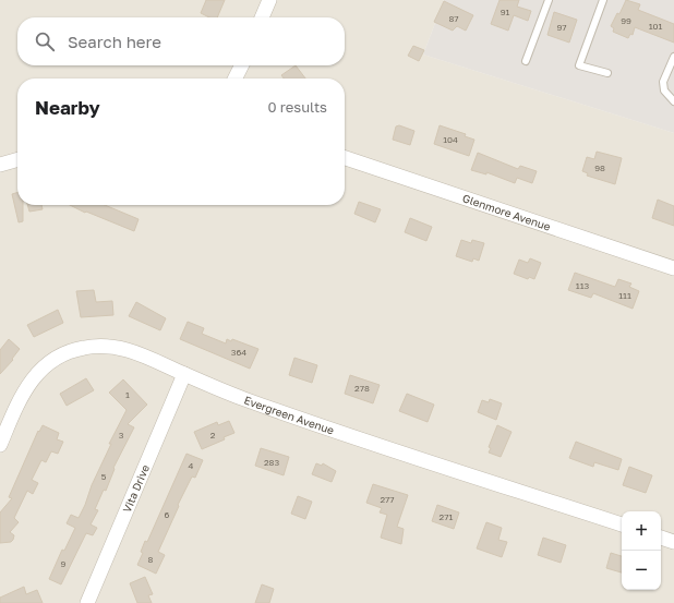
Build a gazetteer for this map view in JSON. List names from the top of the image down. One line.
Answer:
{"streets":{"street":["Glenmore Avenue","Evergreen Avenue","Vita Drive"]},"crossings":[["Evergreen Avenue","Vita Drive"]],"house_numbers":["91","87","99","101","97","104","98","113","111","364","278","1","3","2","283","4","5","277","6","271","8","9"],"page":{"search":"Search here","heading":["Nearby","0 results"],"map_buttons":["+","−"]}}
